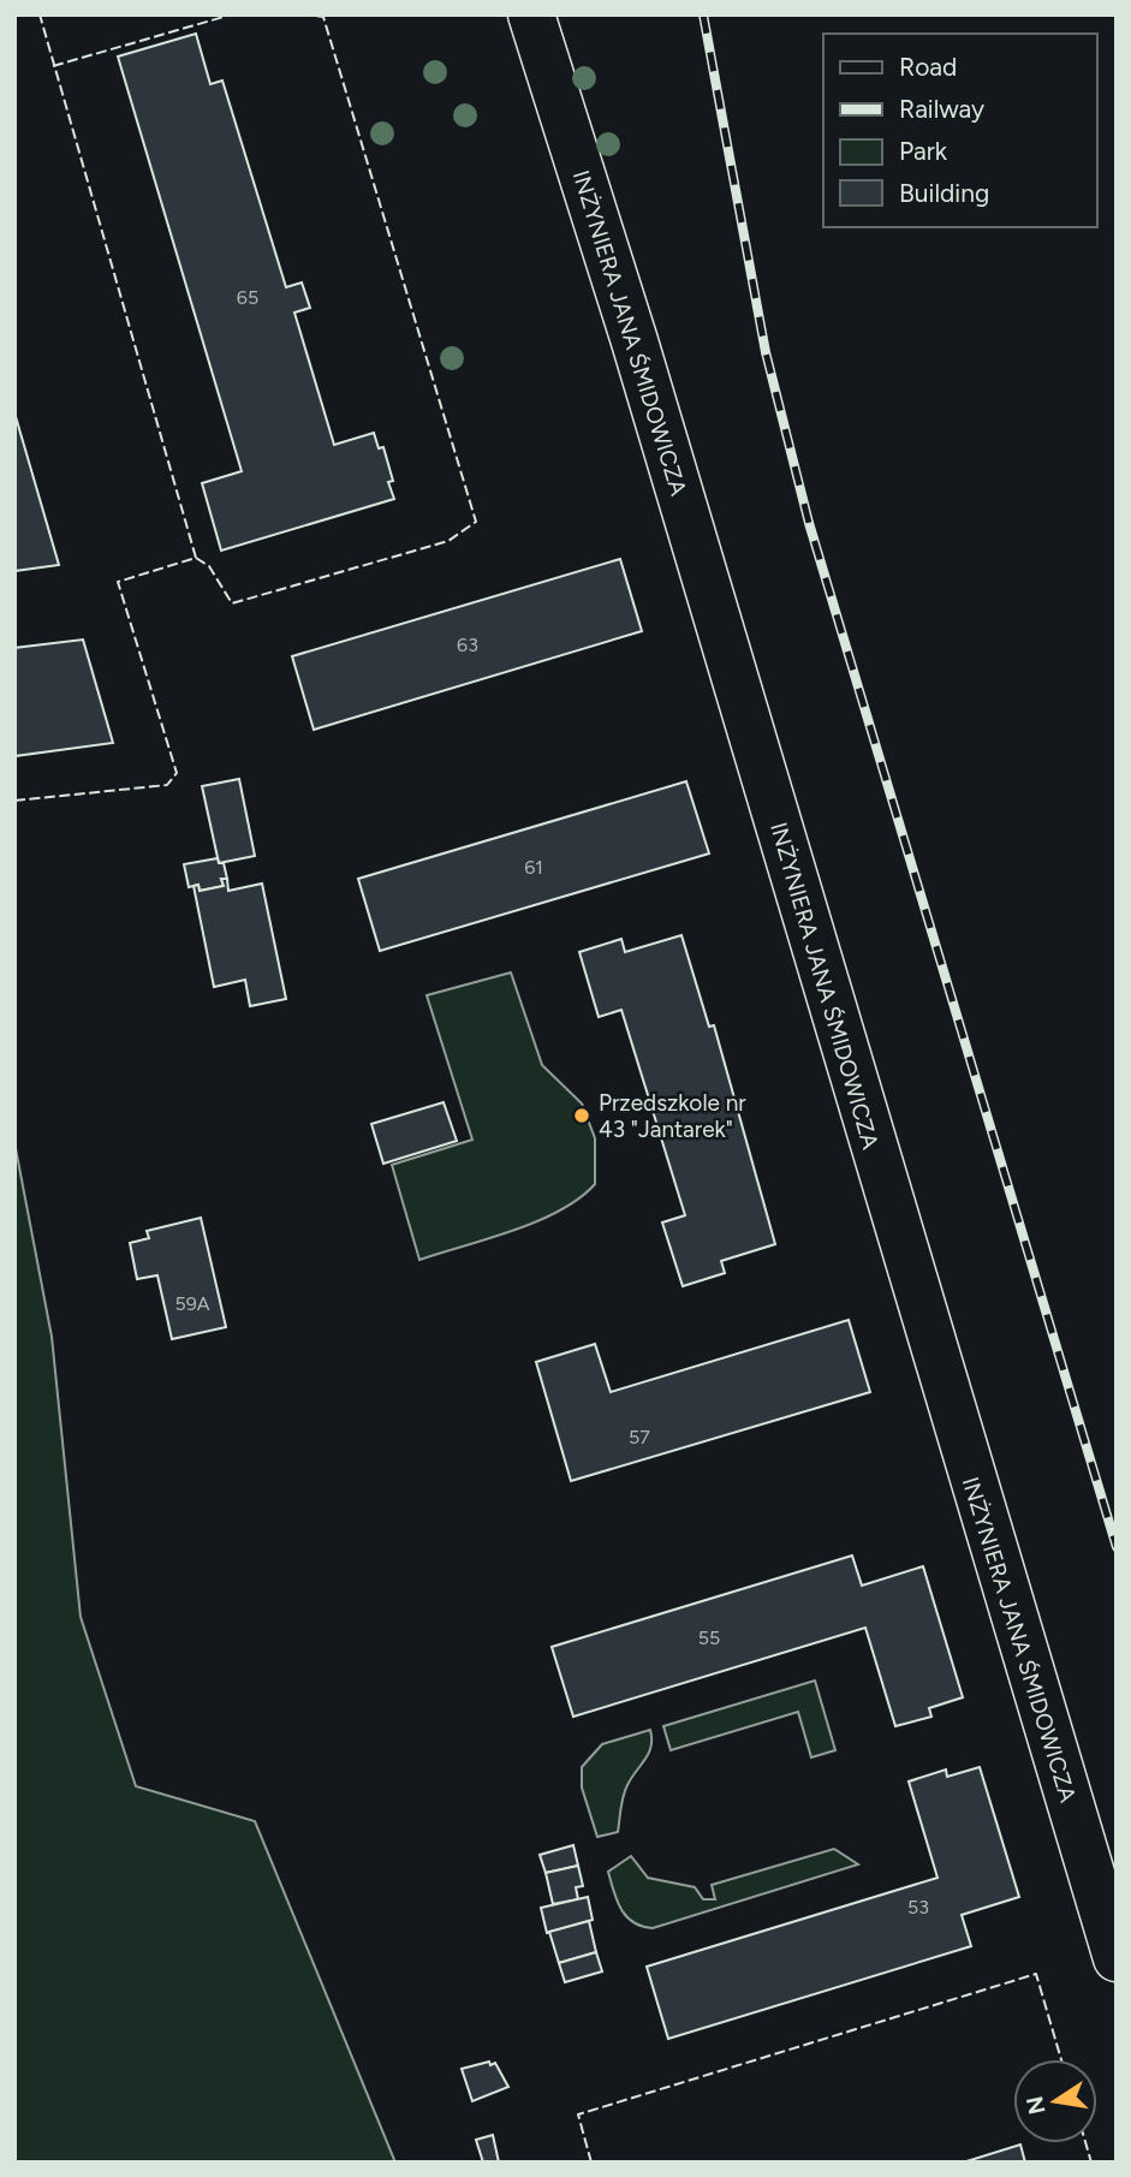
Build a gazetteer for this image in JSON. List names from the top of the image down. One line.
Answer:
{"streets":{"street":["INŻYNIERA JANA ŚMIDOWICZA"]},"places":["Przedszkole nr 43 \"Jantarek\""],"house_numbers":["65","63","61","59A","57","55","53"],"legend":["Road","Railway","Park","Building"],"north":"left"}
